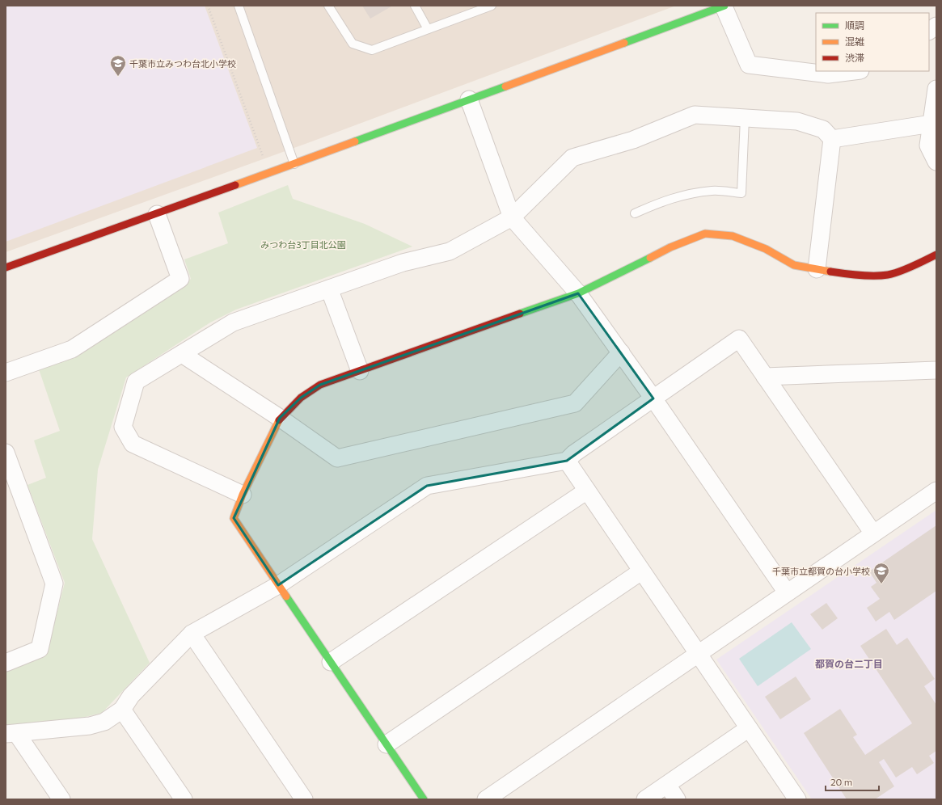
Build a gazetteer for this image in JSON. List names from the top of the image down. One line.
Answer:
{"districts":["都賀の台二丁目"],"parks":["みつわ台3丁目北公園"],"places":{"school or university":["千葉市立みつわ台北小学校","千葉市立都賀の台小学校"]},"legend":["順調","混雑","渋滞"],"scale_bar":"20 m"}
